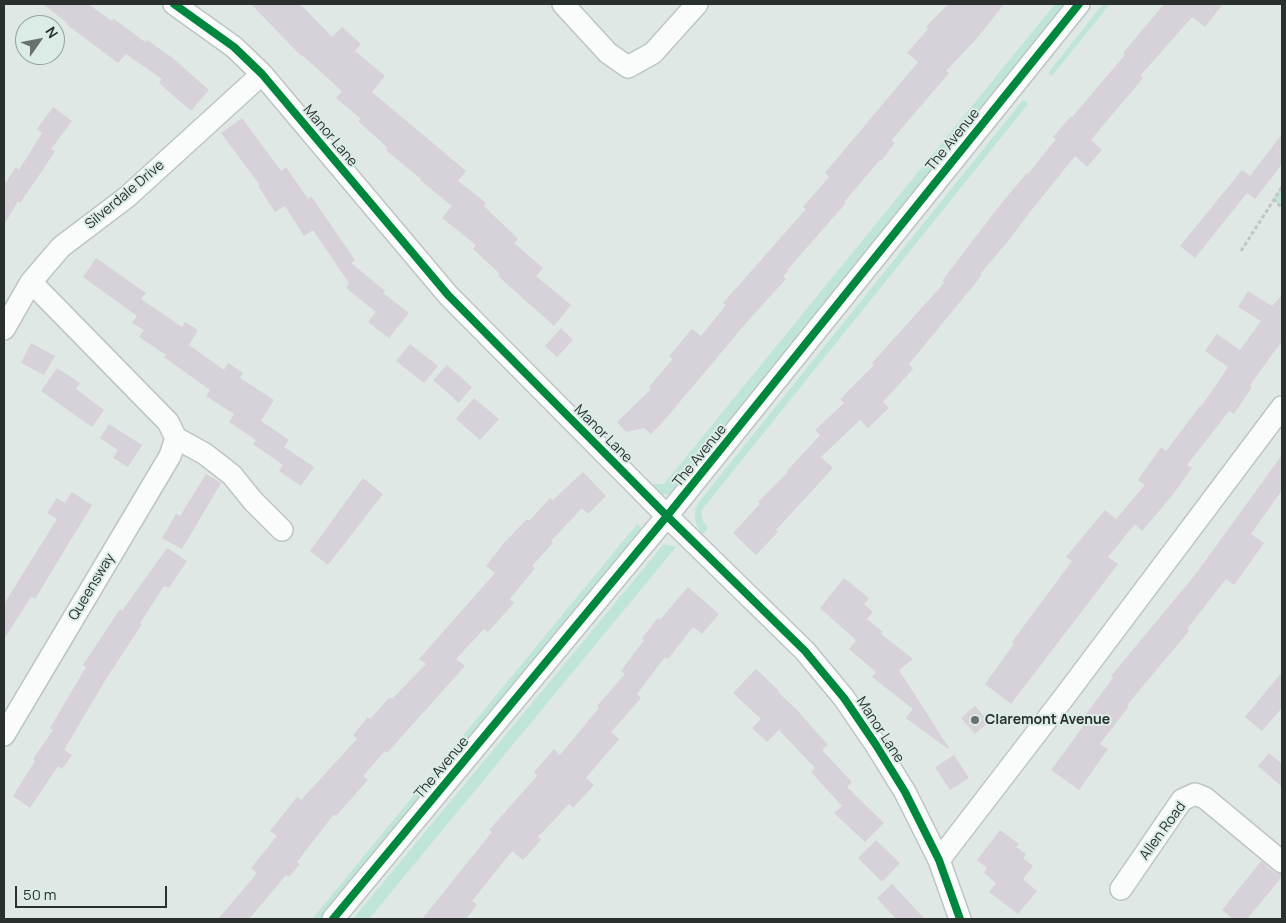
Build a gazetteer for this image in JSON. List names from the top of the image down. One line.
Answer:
{"streets":{"street":["Manor Lane","The Avenue","Silverdale Drive","Queensway","Allen Road"]},"crossings":[["Manor Lane","The Avenue"],["Manor Lane","Silverdale Drive"]],"places":["Claremont Avenue"],"scale_bar":"50 m","north":"top right"}
